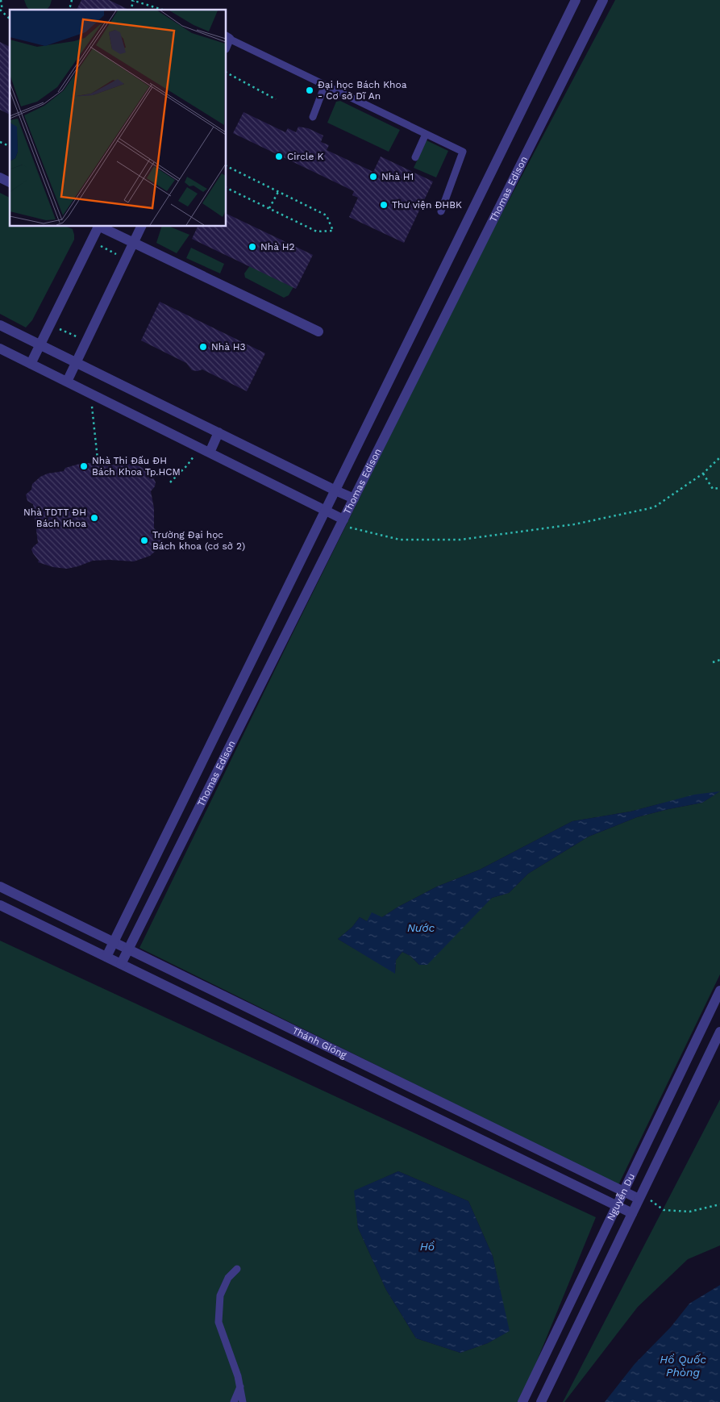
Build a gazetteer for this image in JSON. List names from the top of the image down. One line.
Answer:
{"streets":{"street":["Thomas Edison","Thánh Gióng","Nguyễn Du"]},"crossings":[["Thomas Edison","Thánh Gióng"],["Thánh Gióng","Nguyễn Du"]],"water":["Nước","Hồ","Hồ Quốc Phòng"],"places":["Đại học Bách Khoa - Cơ sở Dĩ An","Circle K","Nhà H1","Thư viện ĐHBK","Nhà H2","Nhà H3","Nhà Thi Đấu ĐH Bách Khoa Tp.HCM","Nhà TDTT ĐH Bách Khoa","Trường Đại học Bách khoa (cơ sở 2)"]}
